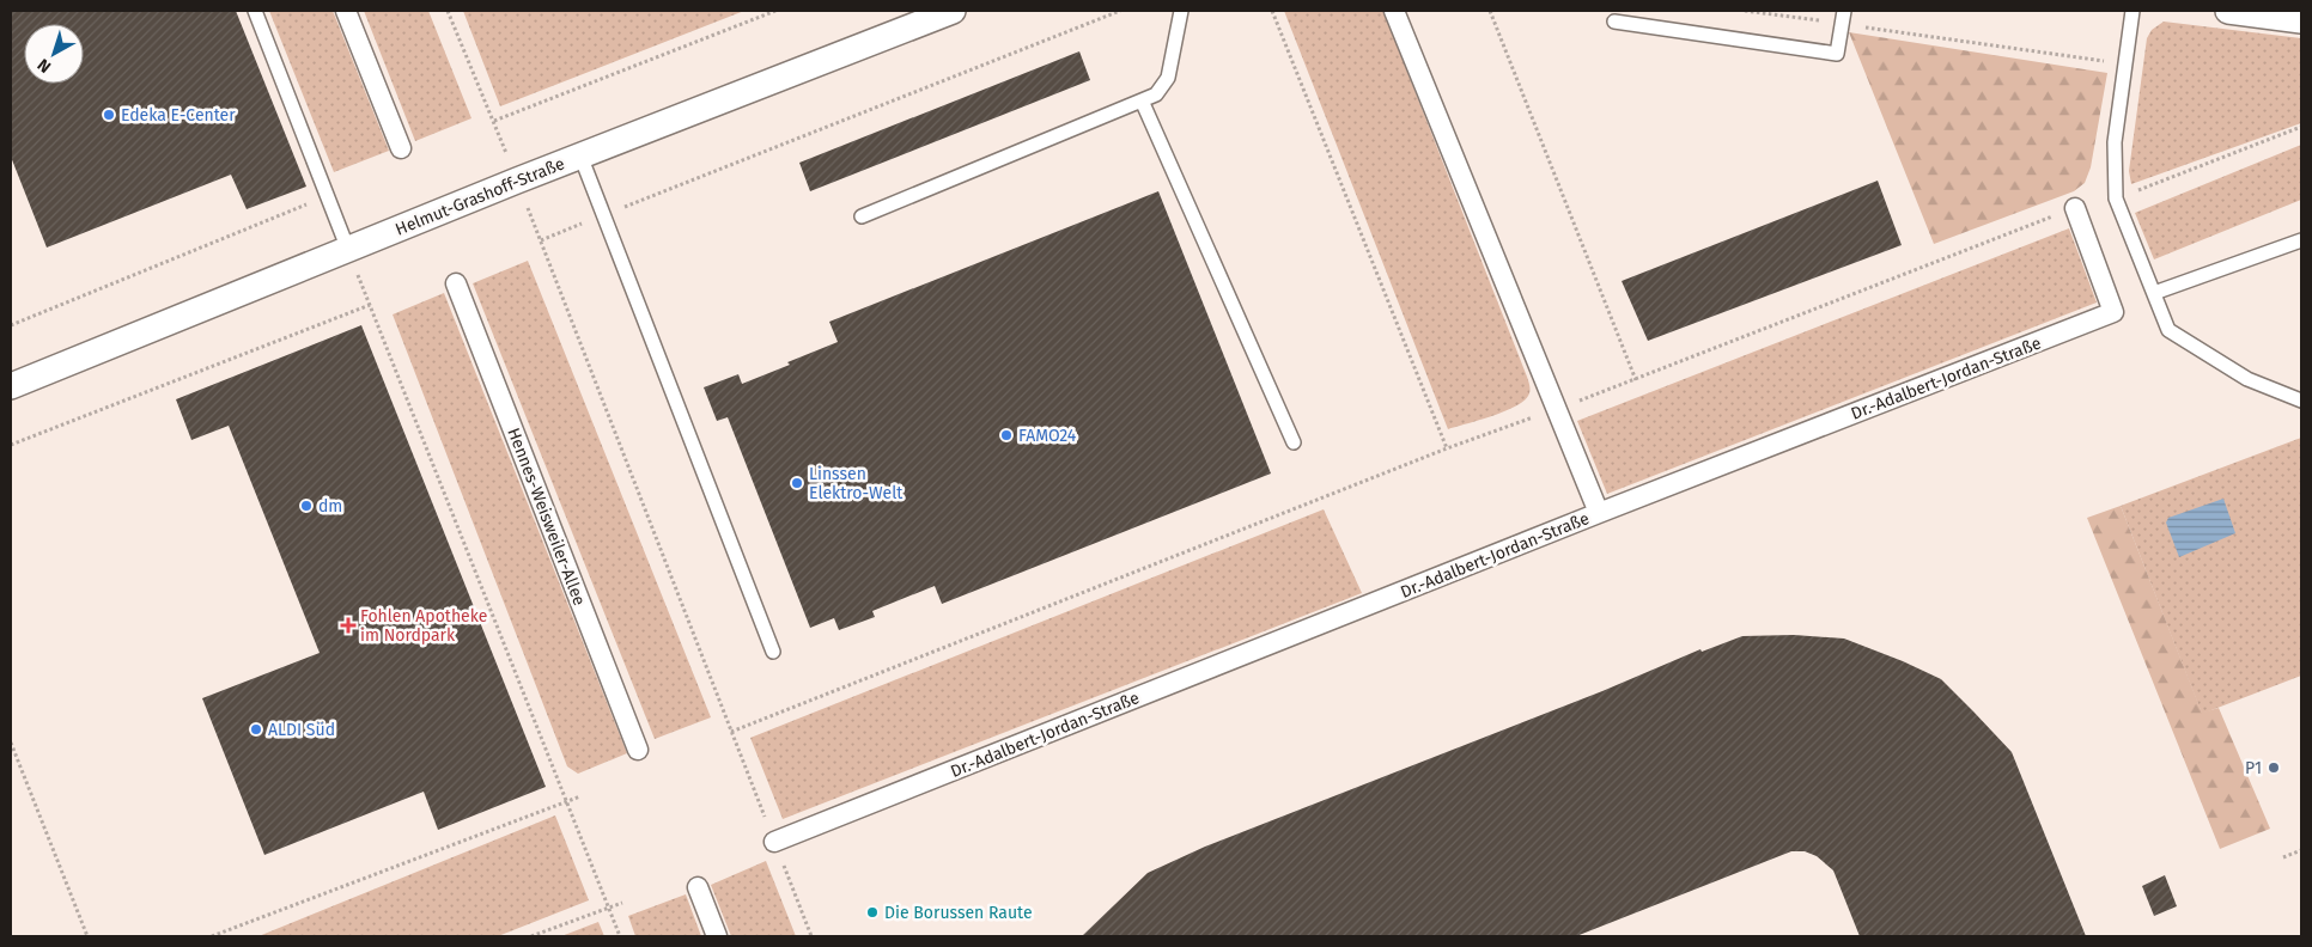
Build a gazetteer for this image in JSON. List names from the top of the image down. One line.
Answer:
{"streets":{"street":["Helmut-Grashoff-Straße","Dr.-Adalbert-Jordan-Straße","Hennes-Weisweiler-Allee"]},"places":{"other":["Edeka E-Center","FAMO24","Linssen Elektro-Welt","dm","ALDI Süd","P1","Die Borussen Raute"],"health":["Fohlen Apotheke im Nordpark"]},"north":"bottom left"}
